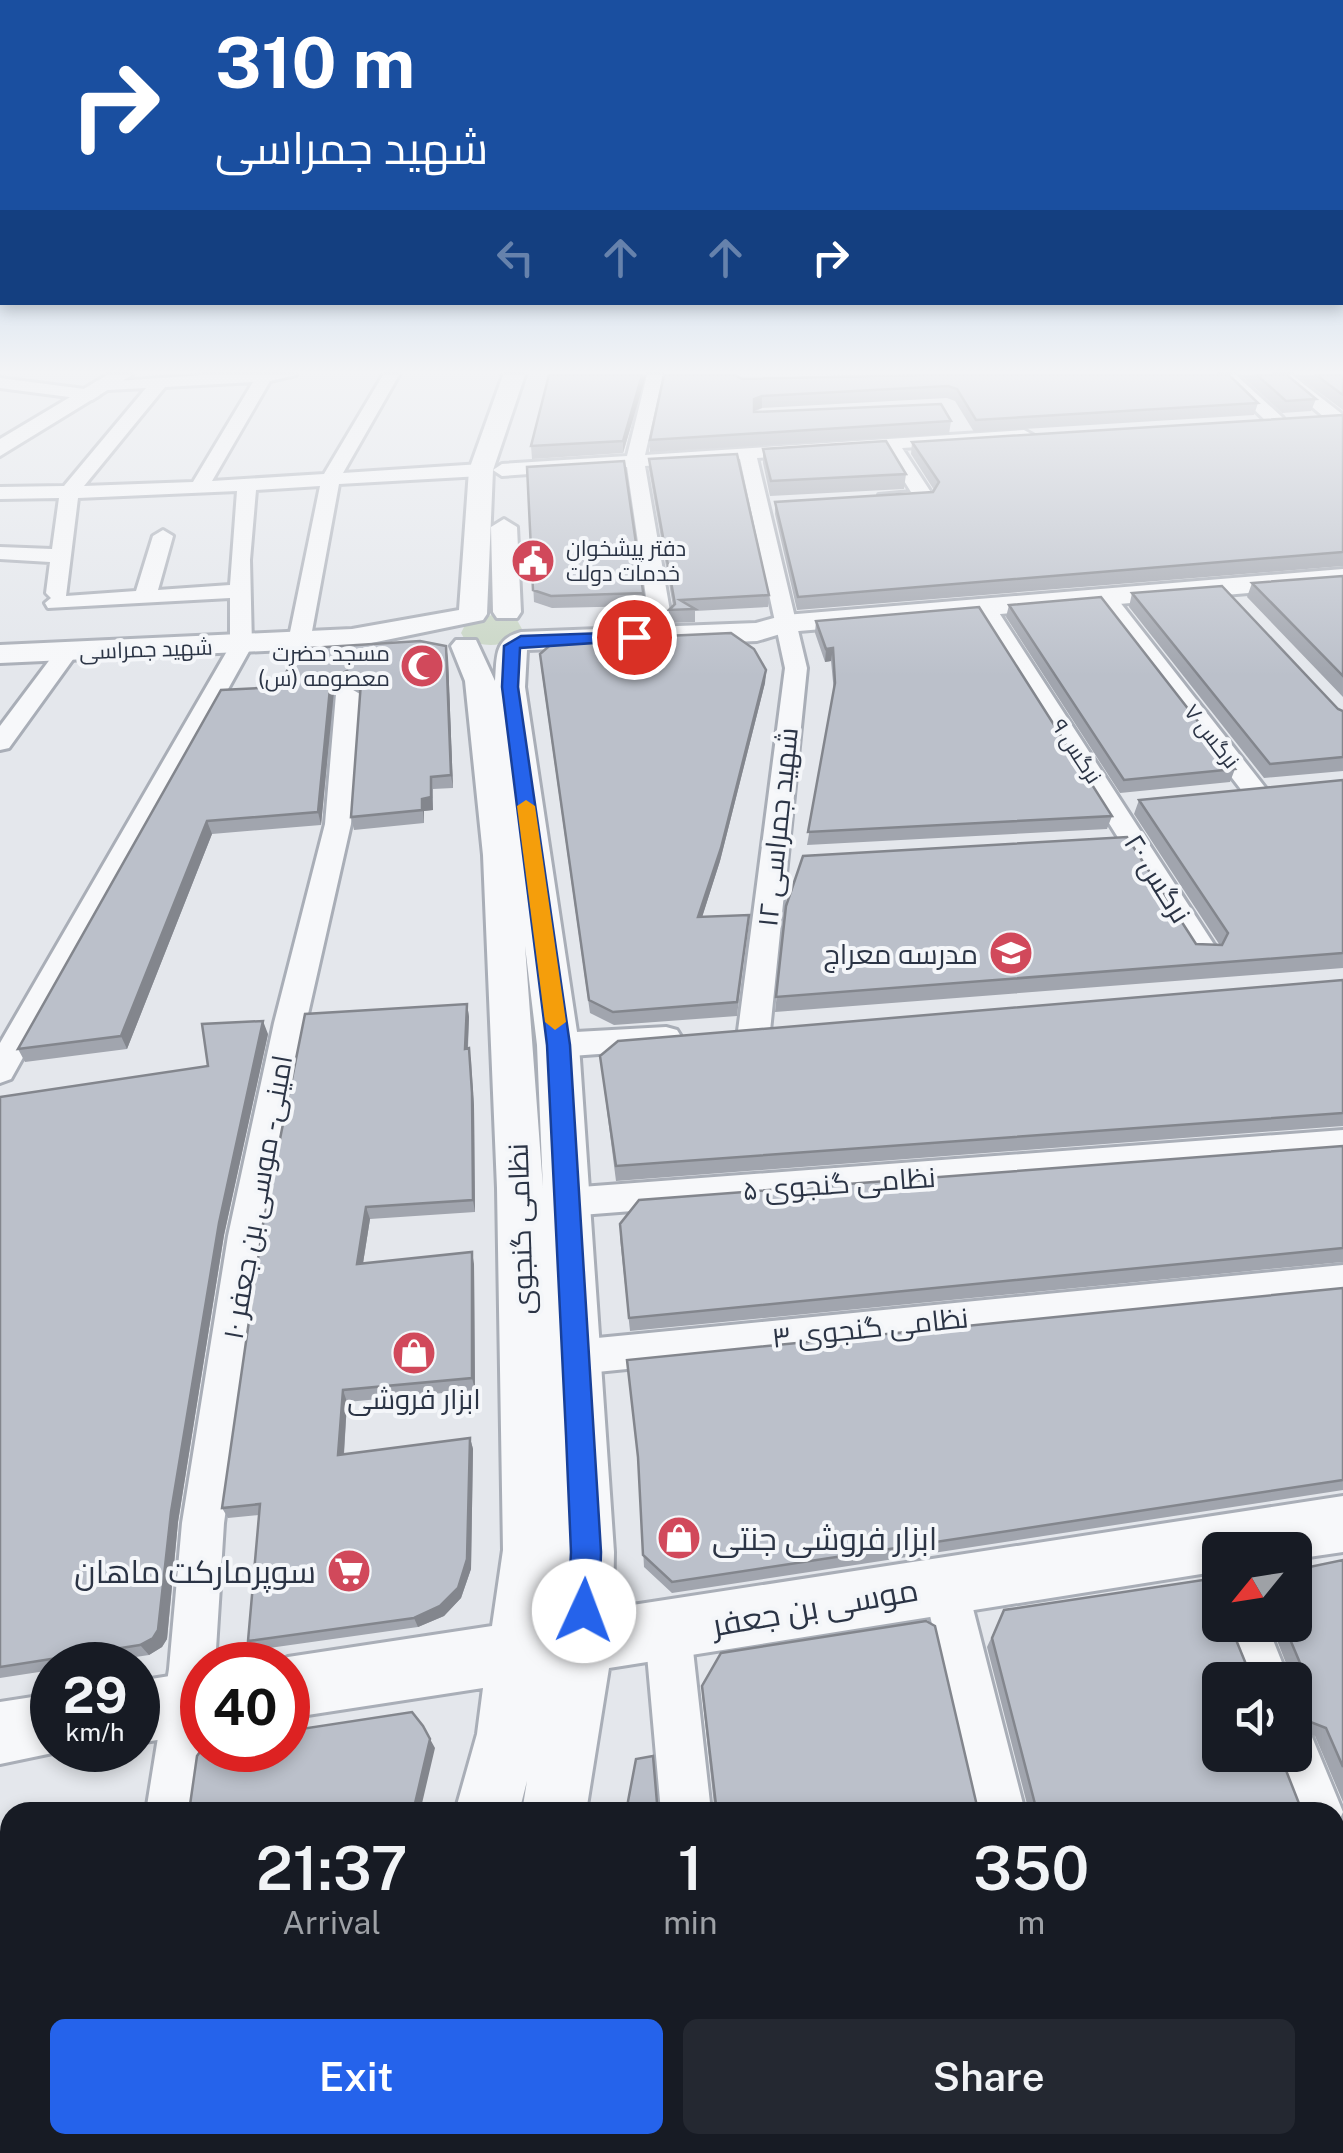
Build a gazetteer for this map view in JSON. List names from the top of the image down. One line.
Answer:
{"streets":{"street":["شهید جمراسی","نرگس ۷","نرگس ۹","شهید جمراسی ۱۲","نرگس ۲۰","نظامی گنجوی ۵","امینی - موسی بن جعفر ۱۰","نظامی گنجوی","نظامی گنجوی ۳","موسی بن جعفر"]},"crossings":[["شهید جمراسی","نظامی گنجوی"],["نرگس ۹","نرگس ۲۰"],["نظامی گنجوی ۵","نظامی گنجوی"],["نظامی گنجوی","نظامی گنجوی ۳"],["نظامی گنجوی","موسی بن جعفر"]],"places":{"public building":["دفتر پیشخوان خدمات دولت"],"mosque":["مسجد حضرت معصومه (س)"],"school or university":["مدرسه معراج"],"shop":["ابزار فروشی","ابزار فروشی جنتی"],"supermarket":["سوپرمارکت ماهان"]},"north":"bottom left","page":{"turn":["310 m","شهید جمراسی"],"speed":"29 km/h","limit":"40","eta":["21:37","Arrival","1","min","350","m"],"buttons":["Exit","Share"]}}
